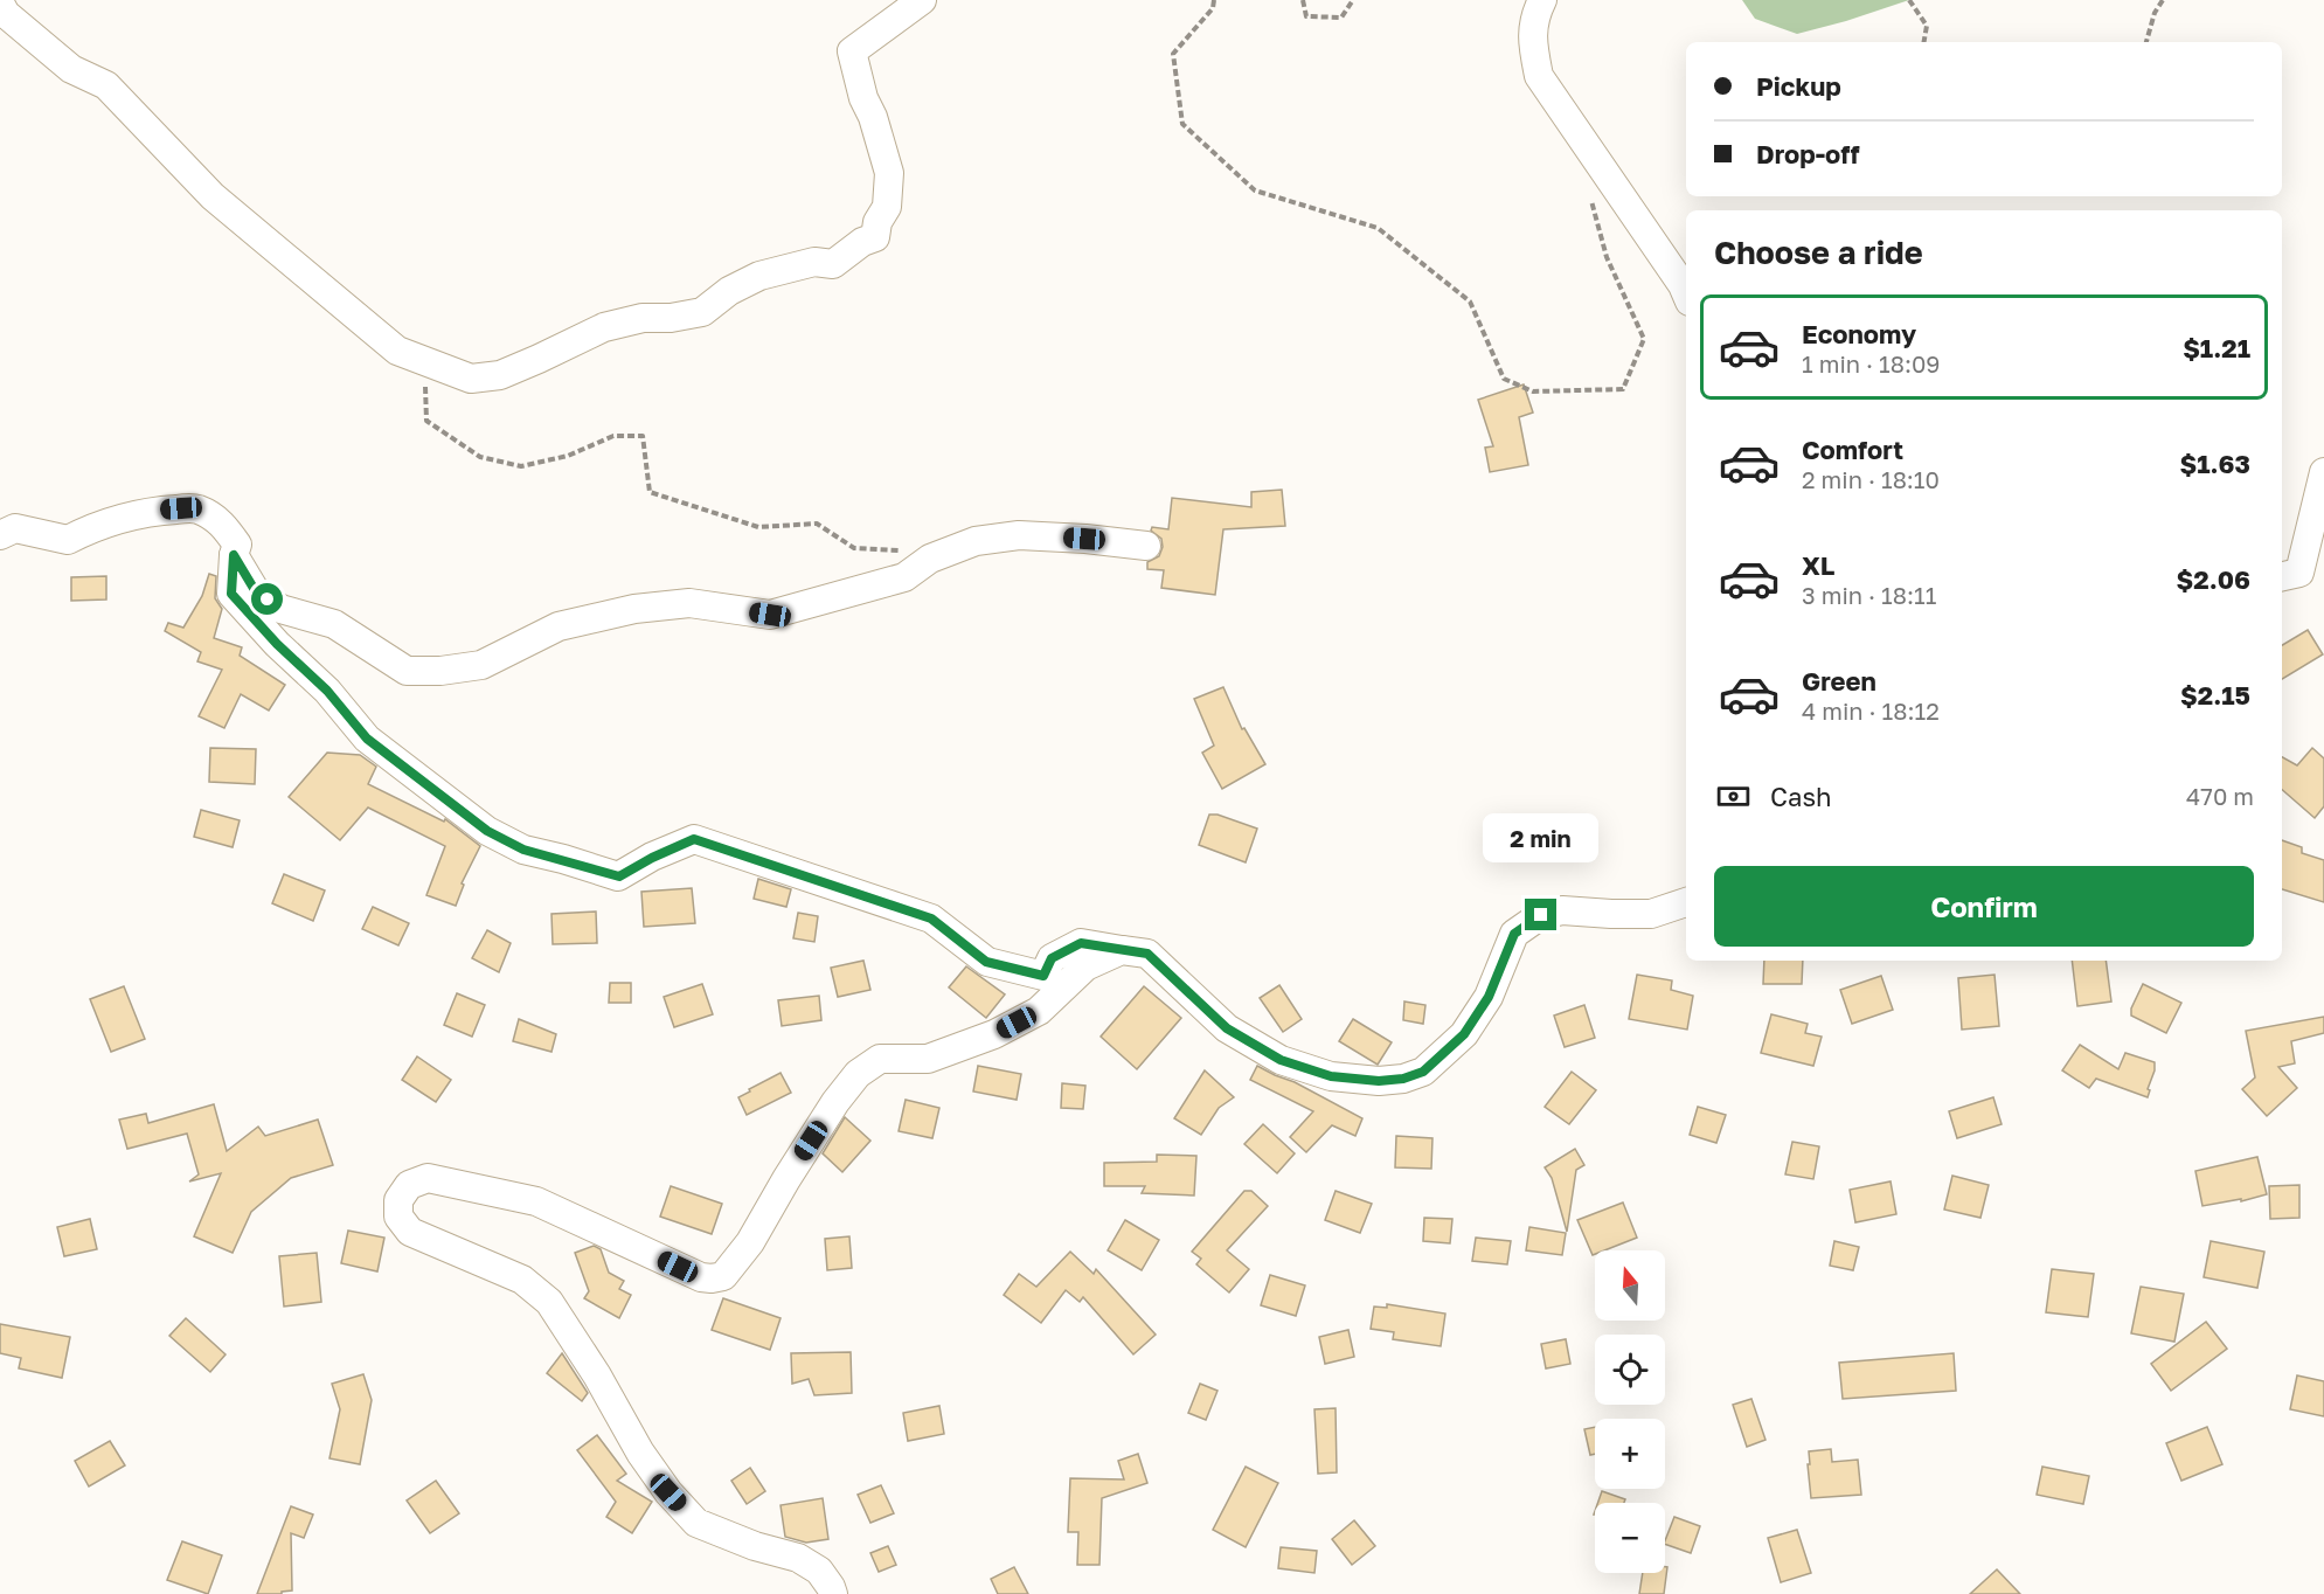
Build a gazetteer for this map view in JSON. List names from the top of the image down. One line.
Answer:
{"north":"top","page":{"banner":["Pickup","Drop-off"],"heading":"Choose a ride","list":[{"name":"Economy","note":"1 min · 18:09","value":"$1.21"},{"name":"Comfort","note":"2 min · 18:10","value":"$1.63"},{"name":"XL","note":"3 min · 18:11","value":"$2.06"},{"name":"Green","note":"4 min · 18:12","value":"$2.15"}],"pay":["Cash","470 m"],"bubble":"2 min","buttons":"Confirm","map_buttons":["+","−"]}}
